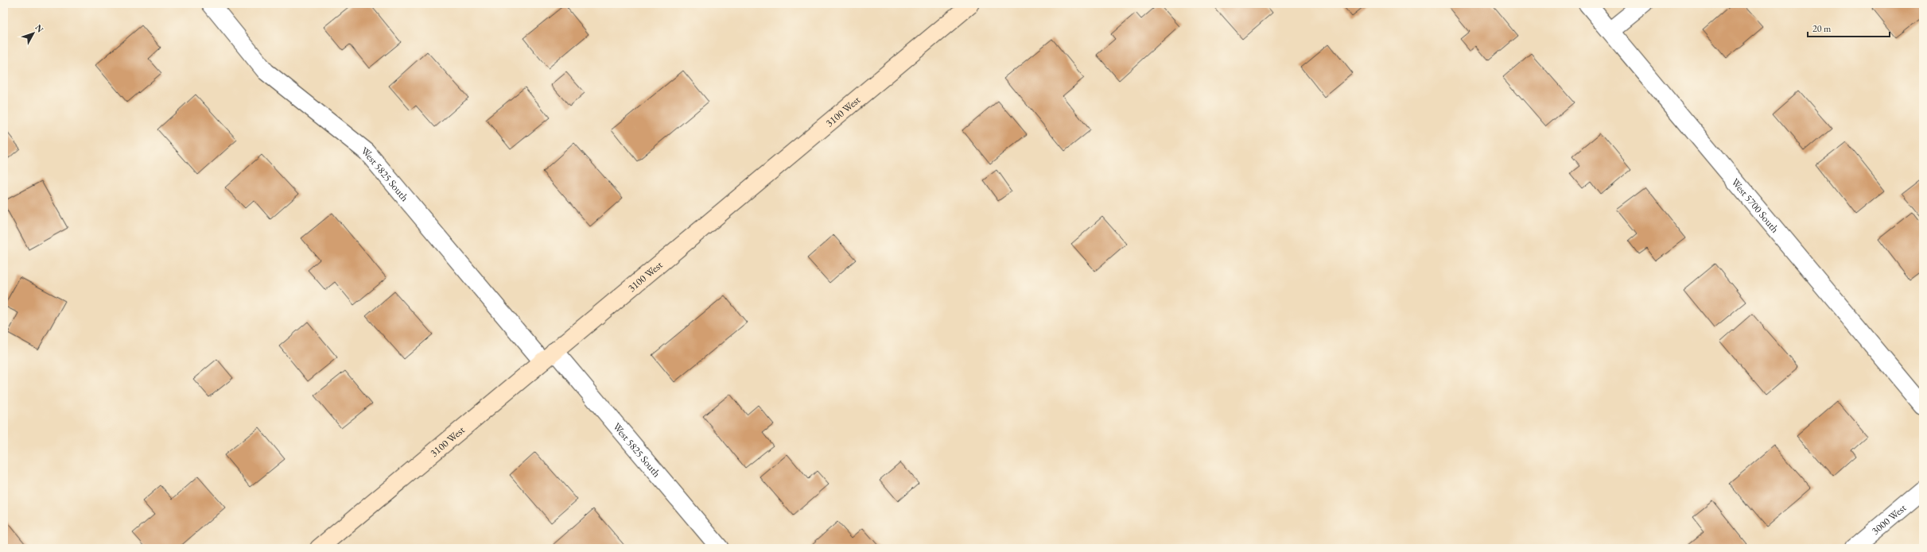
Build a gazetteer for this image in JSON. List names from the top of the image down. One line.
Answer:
{"streets":{"street":["3100 West","West 5825 South","West 5700 South","3000 West"]},"crossings":[["3100 West","West 5825 South"]],"scale_bar":"20 m","north":"top right"}
